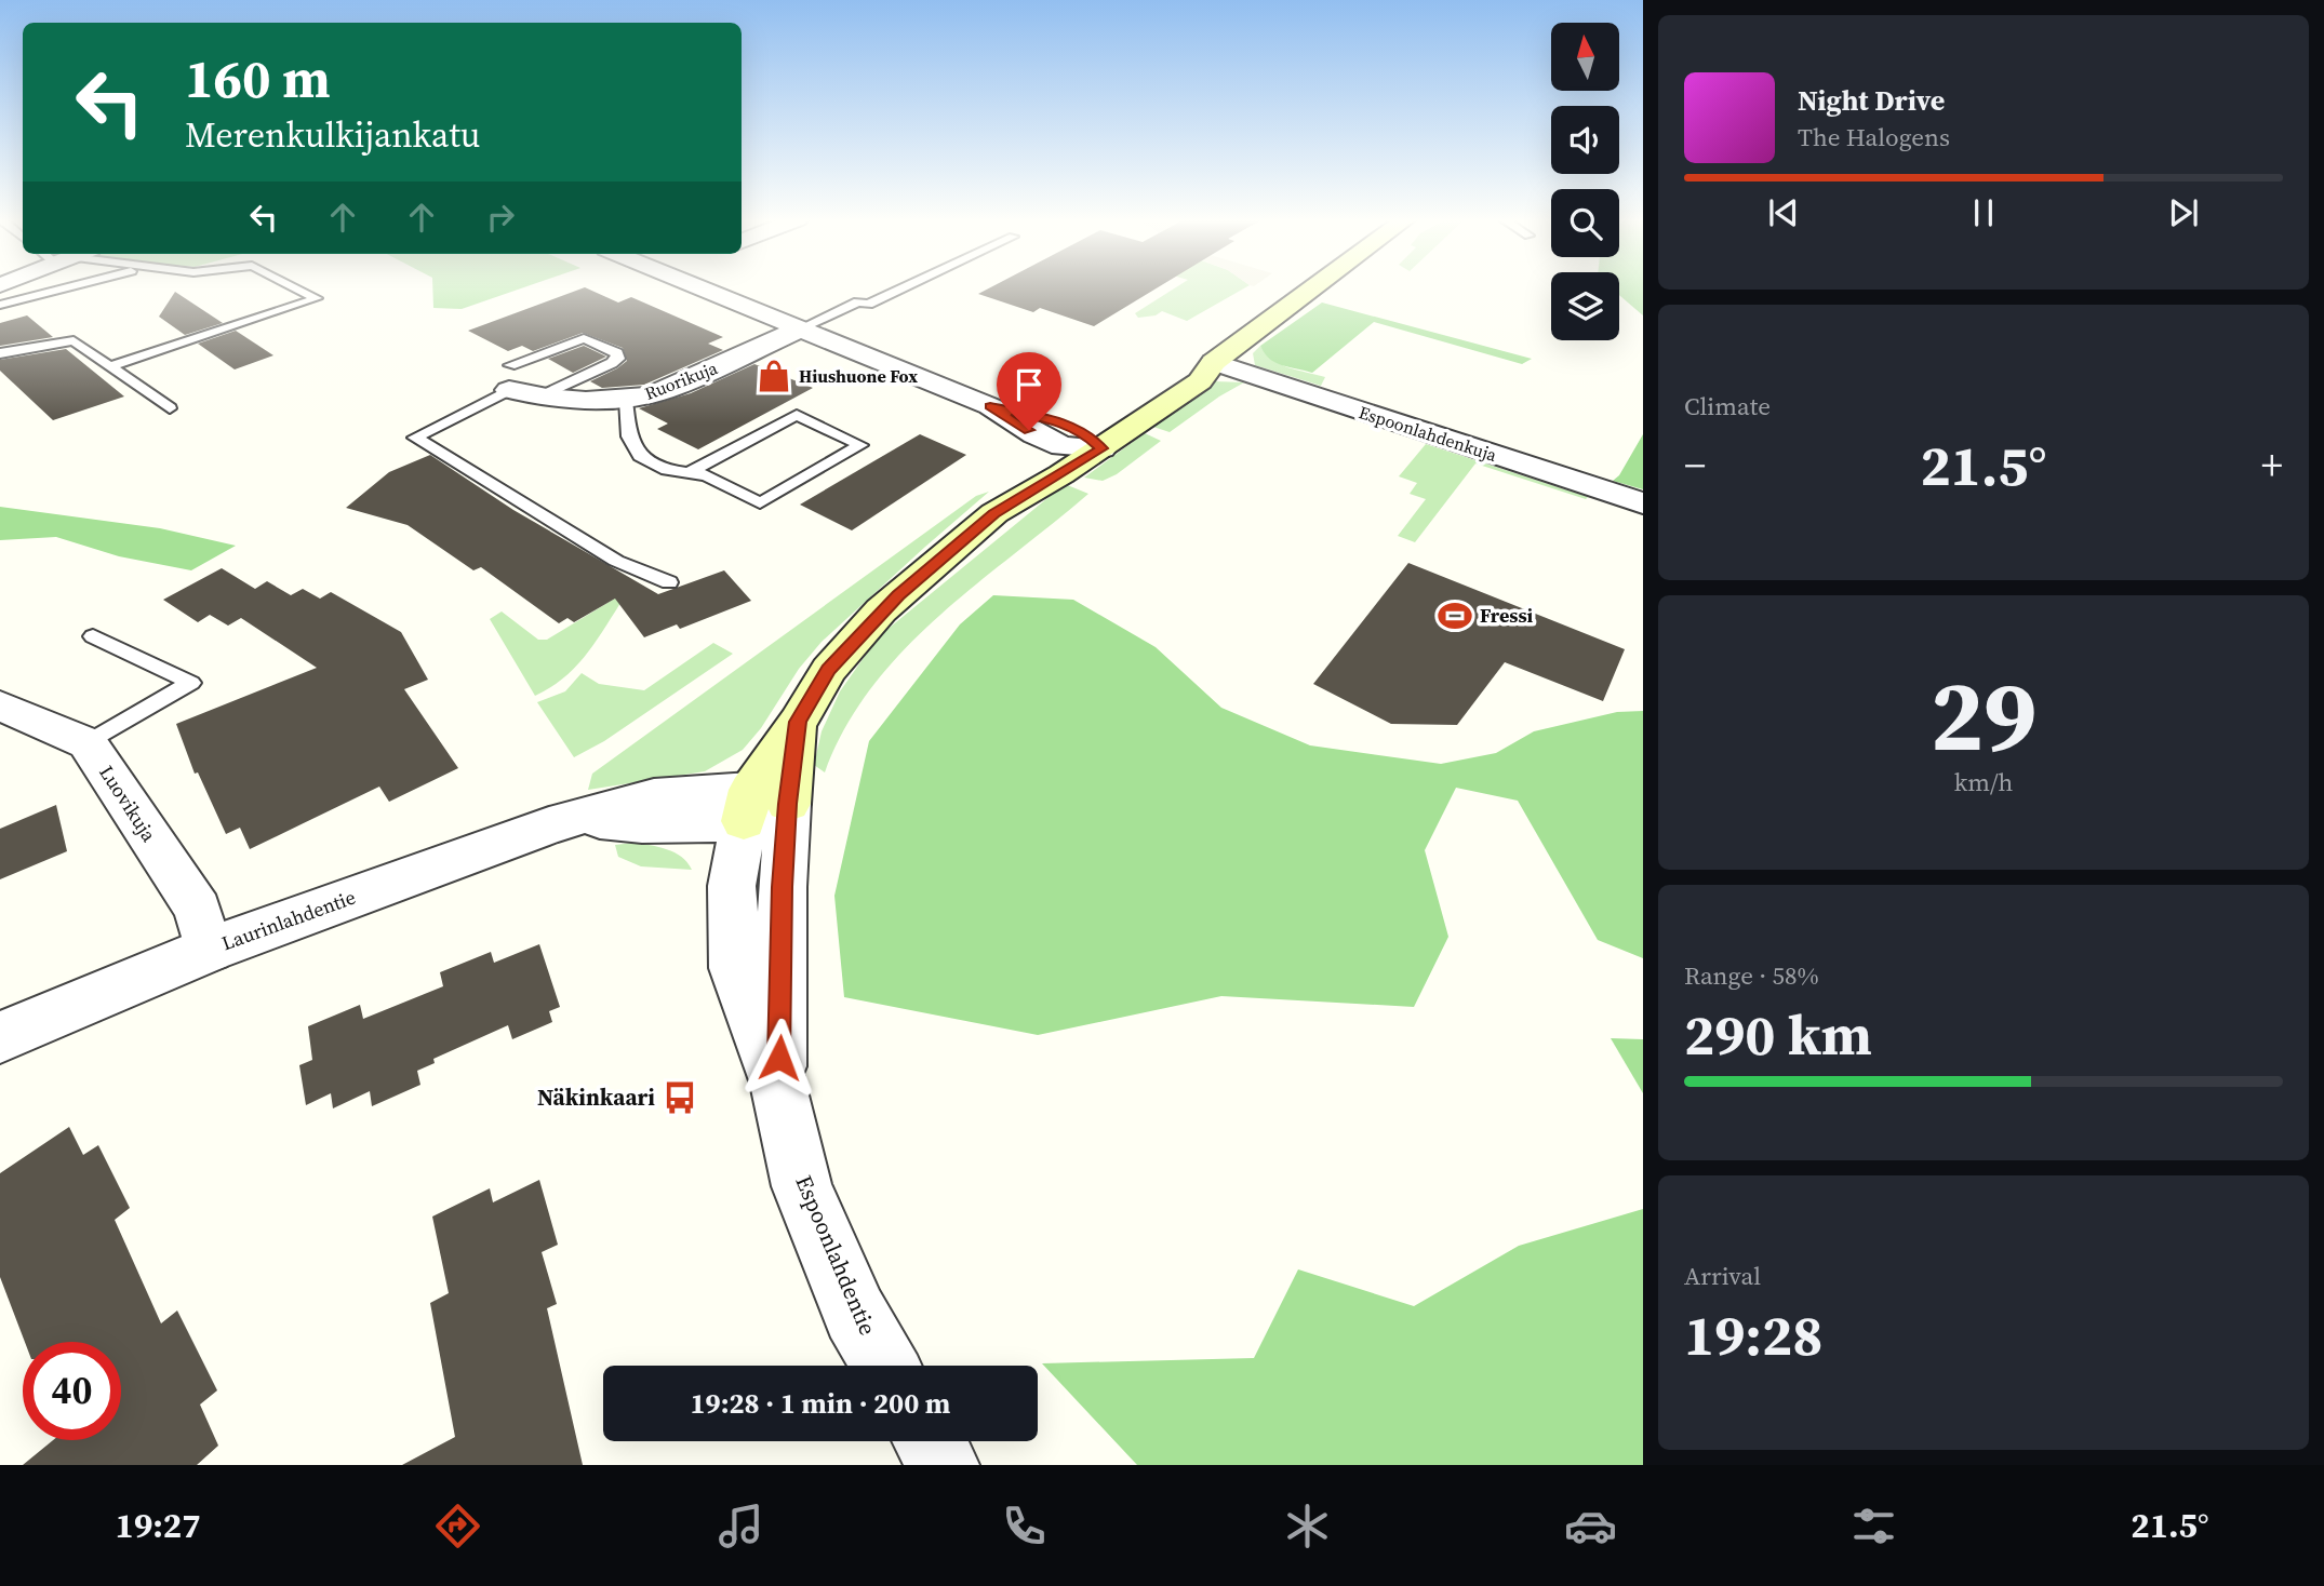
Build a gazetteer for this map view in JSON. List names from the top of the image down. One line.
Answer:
{"streets":{"main road":["Espoonlahdentie"],"street":["Ruorikuja","Espoonlahdenkuja","Luovikuja","Laurinlahdentie"]},"crossings":[["Espoonlahdenkuja","Espoonlahdentie"],["Luovikuja","Laurinlahdentie"],["Laurinlahdentie","Espoonlahdentie"]],"places":{"shop":["Hiushuone Fox"],"sports":["Fressi"],"bus stop":["Näkinkaari"]},"north":"top","page":{"turn":["160 m","Merenkulkijankatu"],"song":["Night Drive","The Halogens"],"tile":["Climate",["29","km/h"],["Range · 58%","290 km"],["Arrival","19:28"]],"heat":["−","21.5°","+"],"limit":"40","trip":"19:28 · 1 min · 200 m","tabs":["19:27","21.5°"]}}
